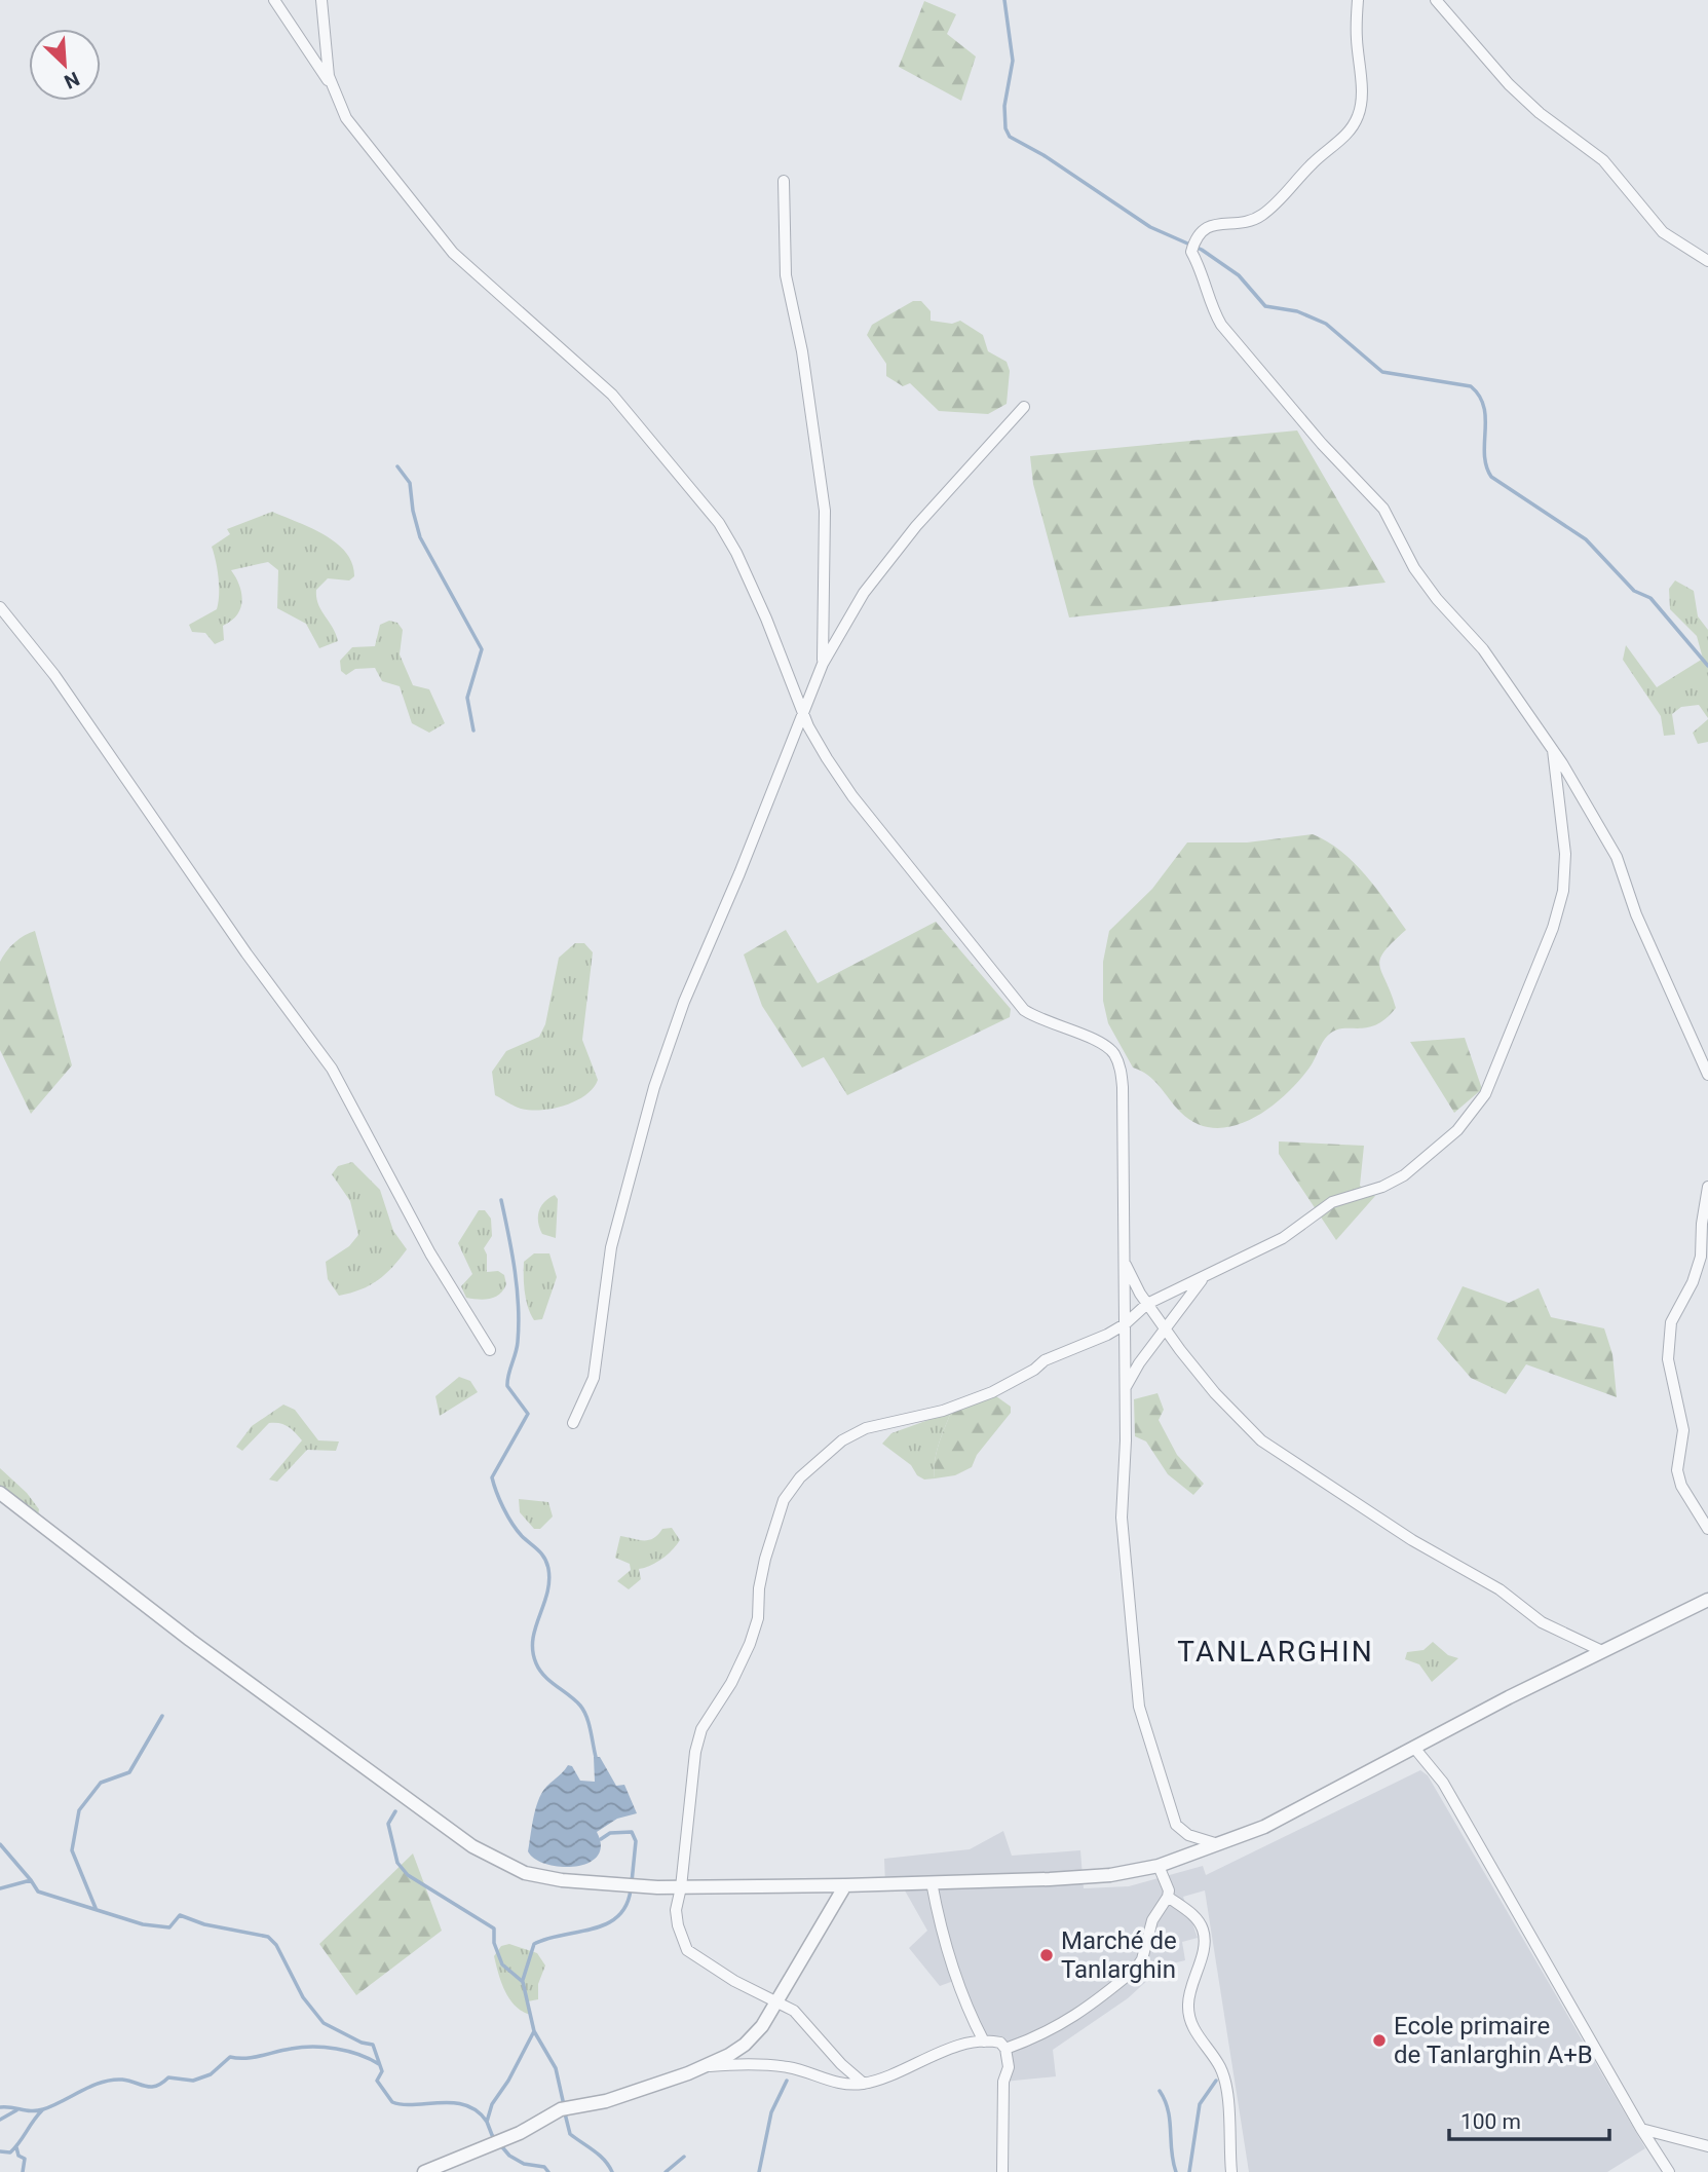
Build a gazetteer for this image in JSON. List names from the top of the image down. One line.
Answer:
{"districts":["TANLARGHIN"],"places":["Marché de Tanlarghin","Ecole primaire de Tanlarghin A+B"],"scale_bar":"100 m","north":"bottom right"}
